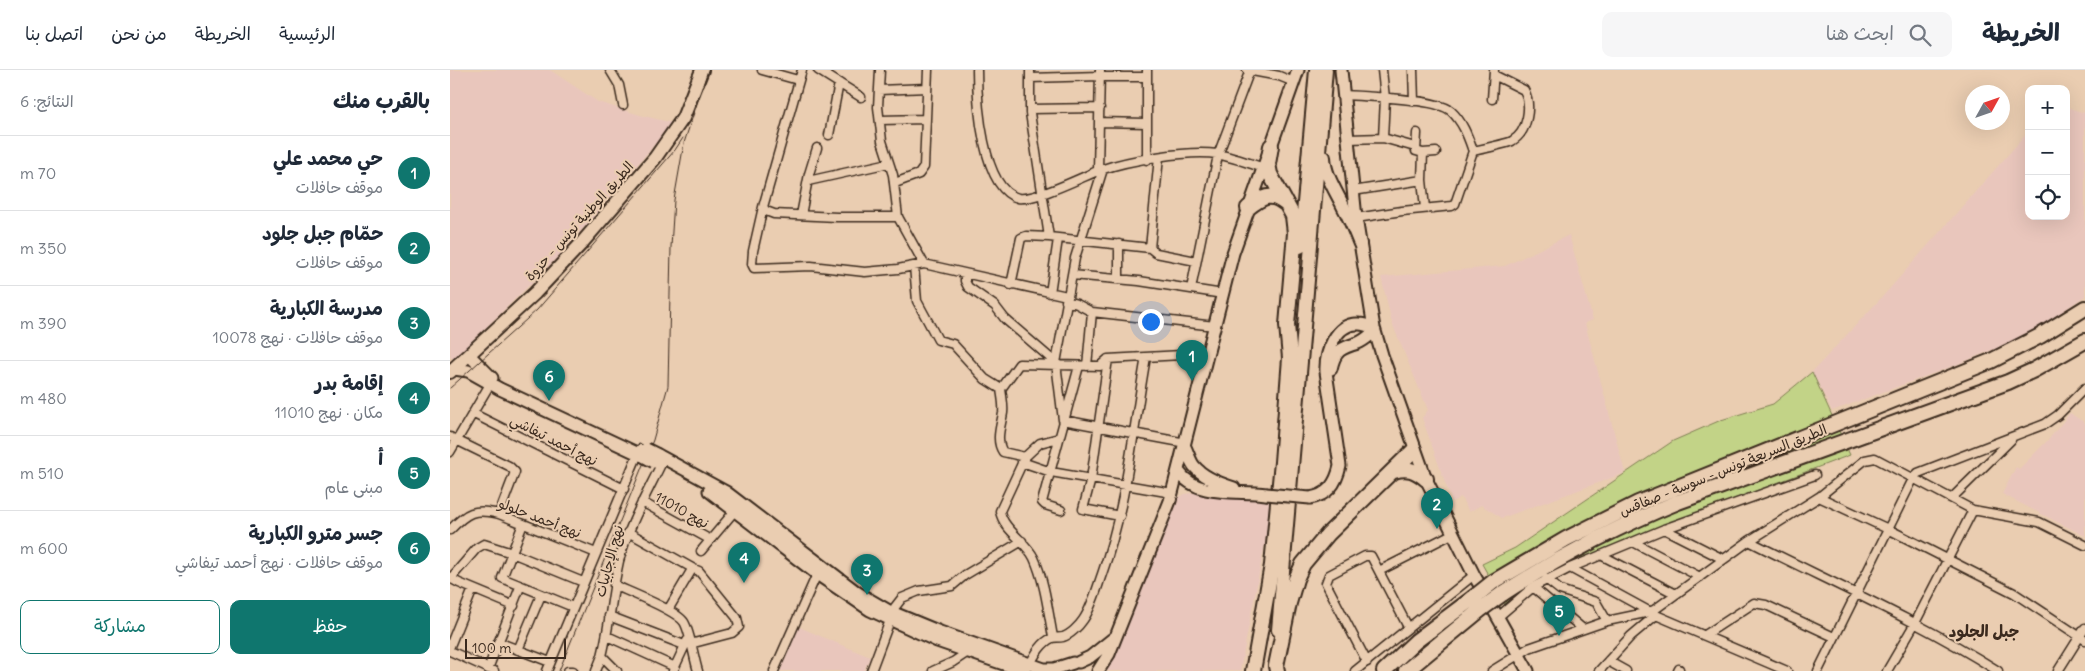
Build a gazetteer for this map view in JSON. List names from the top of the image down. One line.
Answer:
{"streets":{"highway":["الطريق السريعة تونس - سوسة - صفاقس"],"main road":["الطريق الوطنية تونس - حزوة"],"street":["نهج أحمد تيفاشي","نهج 11010","نهج أحمد حلولو","نهج الإجابيات"]},"crossings":[["نهج 11010","نهج الإجابيات"]],"districts":["جبل الجلود"],"scale_bar":"100 m","north":"top right","page":{"header":"الخريطة","search":"ابحث هنا","nav":["الرئيسية","الخريطة","من نحن","اتصل بنا"],"heading":["بالقرب منك","النتائج: 6"],"map_buttons":["+","−"],"list":[{"mark":"1","name":"حي محمد علي","note":"موقف حافلات","value":"70 m"},{"mark":"2","name":"حمّام جبل جلود","note":"موقف حافلات","value":"350 m"},{"mark":"3","name":"مدرسة الكبارية","note":"موقف حافلات · نهج 10078","value":"390 m"},{"mark":"4","name":"إقامة بدر","note":"مكان · نهج 11010","value":"480 m"},{"mark":"5","name":"أ","note":"مبنى عام","value":"510 m"},{"mark":"6","name":"جسر مترو الكبارية","note":"موقف حافلات · نهج أحمد تيفاشي","value":"600 m"}],"pins":["1","6","2","4","3","5"],"buttons":["حفظ","مشاركة"],"scale":"100 m"}}
